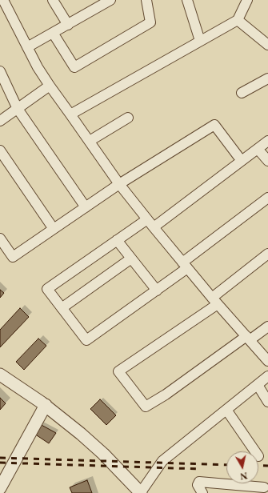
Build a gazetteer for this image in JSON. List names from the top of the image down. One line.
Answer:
{"north":"bottom"}
